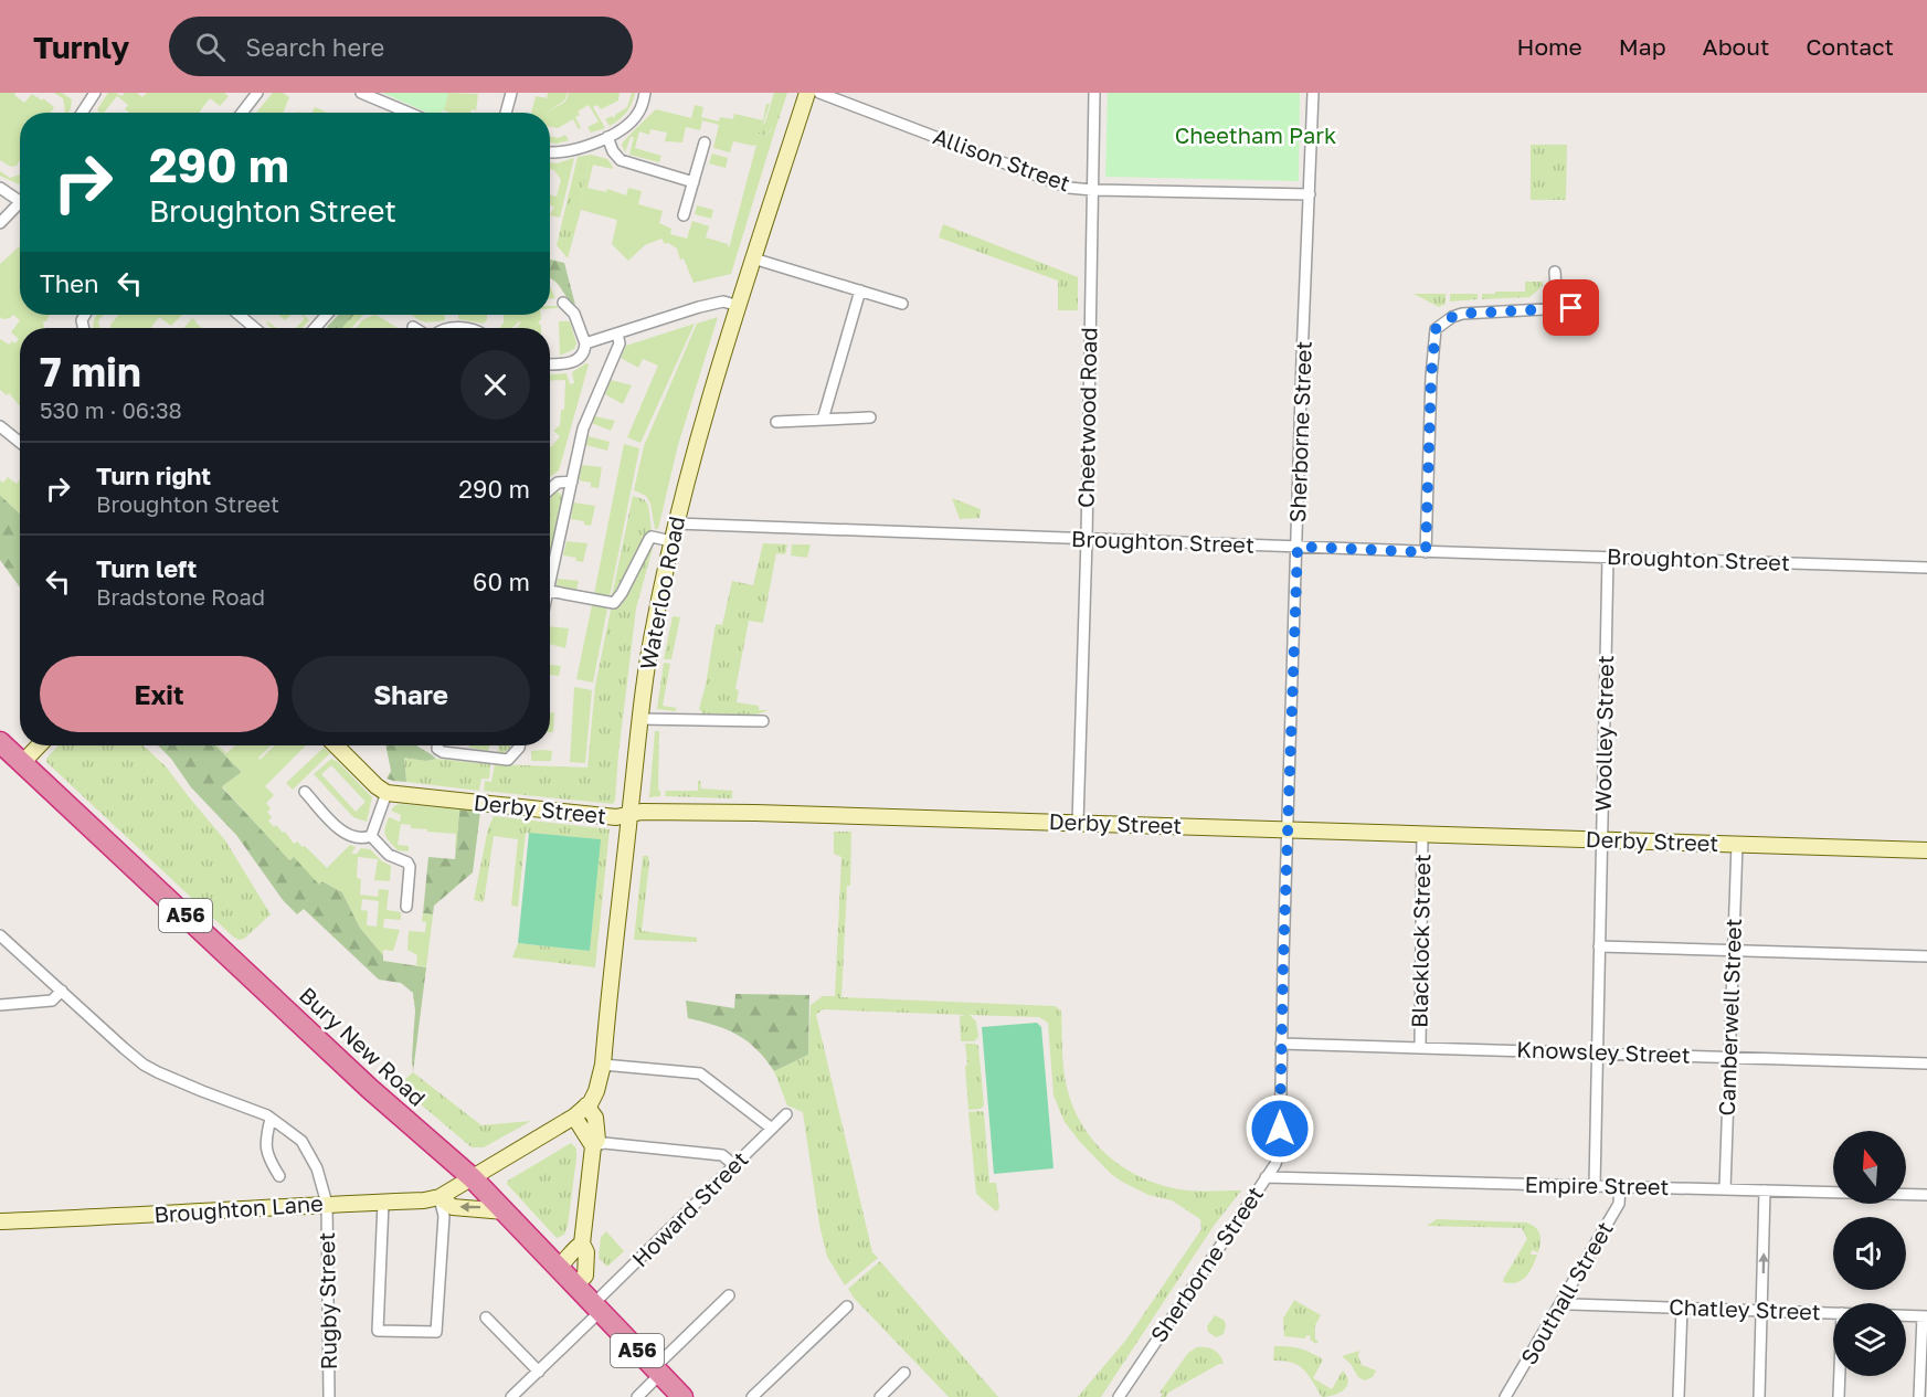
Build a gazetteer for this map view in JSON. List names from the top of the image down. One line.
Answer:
{"streets":{"highway":["A56","Bury New Road"],"street":["Allison Street","Cheetwood Road","Sherborne Street","Broughton Street","Waterloo Road","Woolley Street","Derby Street","Blacklock Street","Camberwell Street","Knowsley Street","Empire Street","Broughton Lane","Howard Street","Southall Street","Rugby Street","Chatley Street"]},"crossings":[["Allison Street","Cheetwood Road"],["Allison Street","Sherborne Street"],["Cheetwood Road","Broughton Street"],["Cheetwood Road","Derby Street"],["Sherborne Street","Broughton Street"],["Sherborne Street","Derby Street"],["Sherborne Street","Knowsley Street"],["Sherborne Street","Empire Street"],["Broughton Street","Waterloo Road"],["Broughton Street","Woolley Street"],["Waterloo Road","Derby Street"],["Woolley Street","Derby Street"],["Woolley Street","Knowsley Street"],["Woolley Street","Empire Street"],["Derby Street","Blacklock Street"],["Derby Street","Camberwell Street"],["Blacklock Street","Knowsley Street"],["Camberwell Street","Knowsley Street"],["Camberwell Street","Empire Street"],["Bury New Road","Broughton Lane"],["Bury New Road","Howard Street"],["Empire Street","Southall Street"],["Broughton Lane","Rugby Street"],["Southall Street","Chatley Street"]],"parks":["Cheetham Park"],"north":"top","page":{"header":"Turnly","search":"Search here","nav":["Home","Map","About","Contact"],"turn":["290 m","Broughton Street"],"then":"Then","heading":["7 min","530 m · 06:38"],"list":[{"name":"Turn right","note":"Broughton Street","value":"290 m"},{"name":"Turn left","note":"Bradstone Road","value":"60 m"}],"buttons":["Exit","Share"]}}
